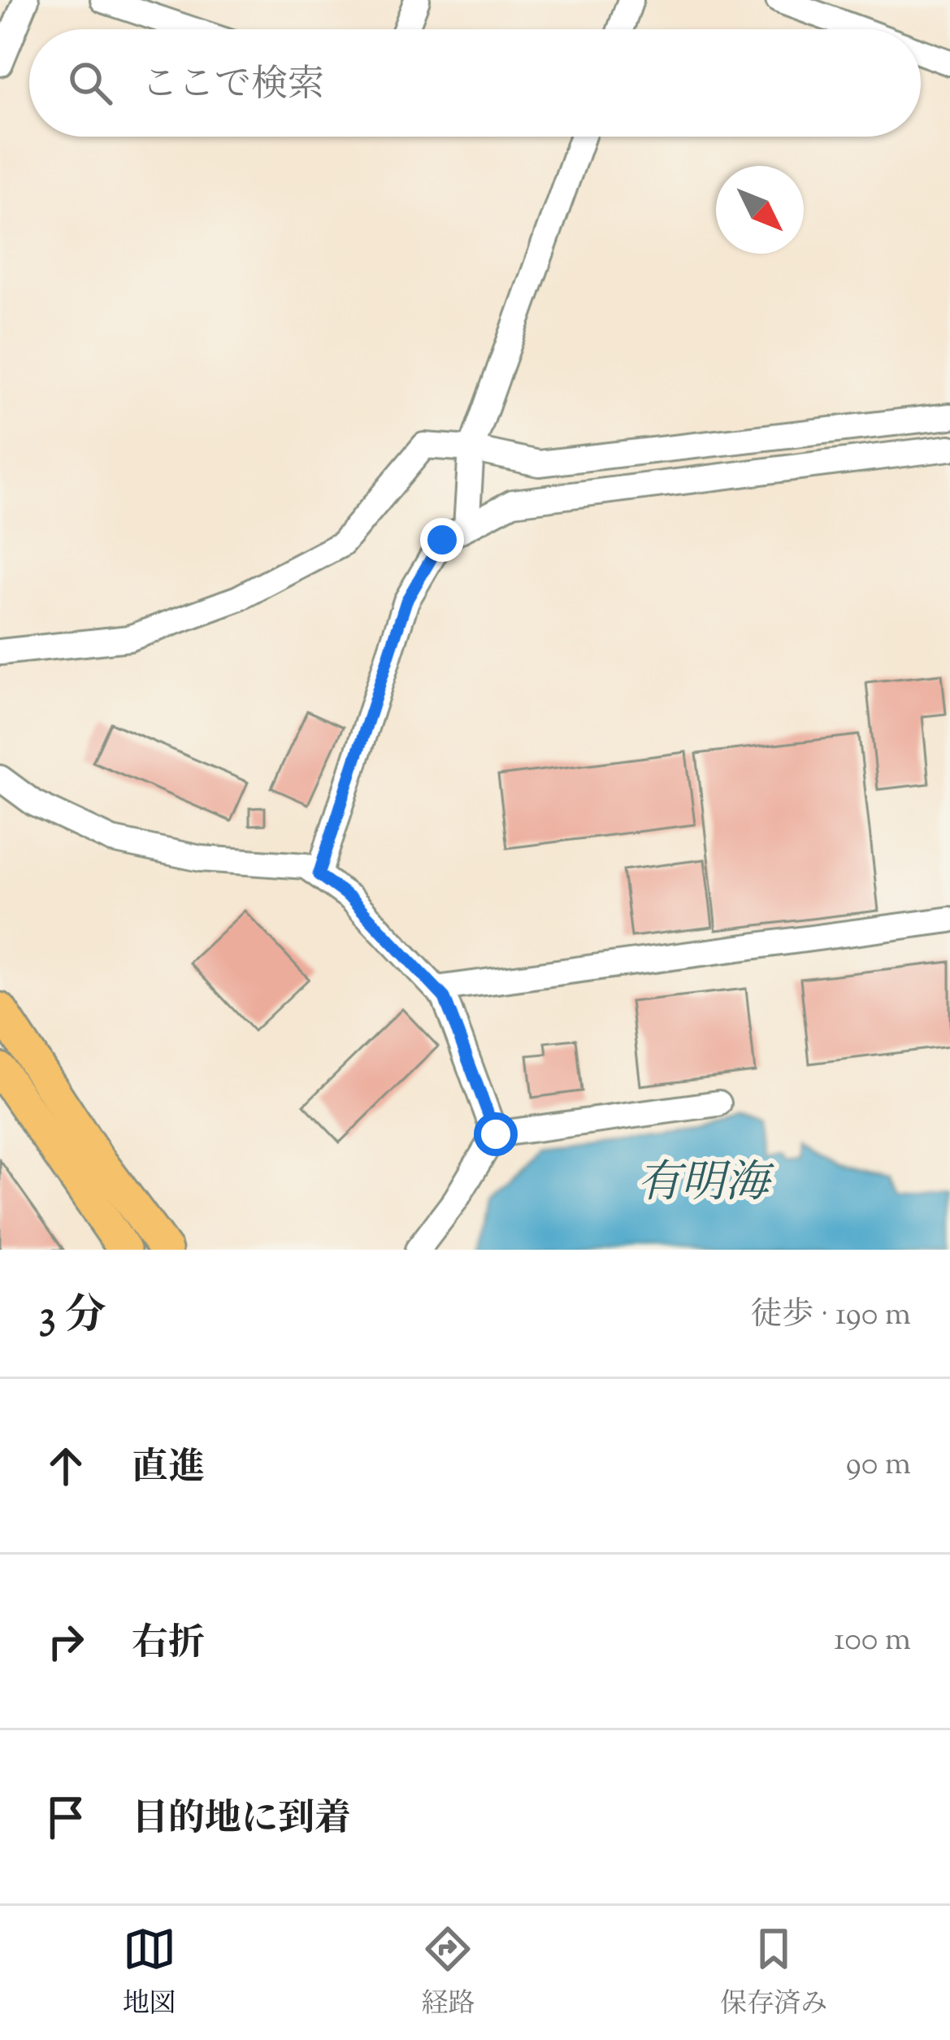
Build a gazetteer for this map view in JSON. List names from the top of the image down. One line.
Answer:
{"water":["有明海"],"north":"bottom right","page":{"search":"ここで検索","heading":["3 分","徒歩 · 190 m"],"list":[["直進","90 m"],["右折","100 m"],"目的地に到着"],"nav":["地図","経路","保存済み"]}}
